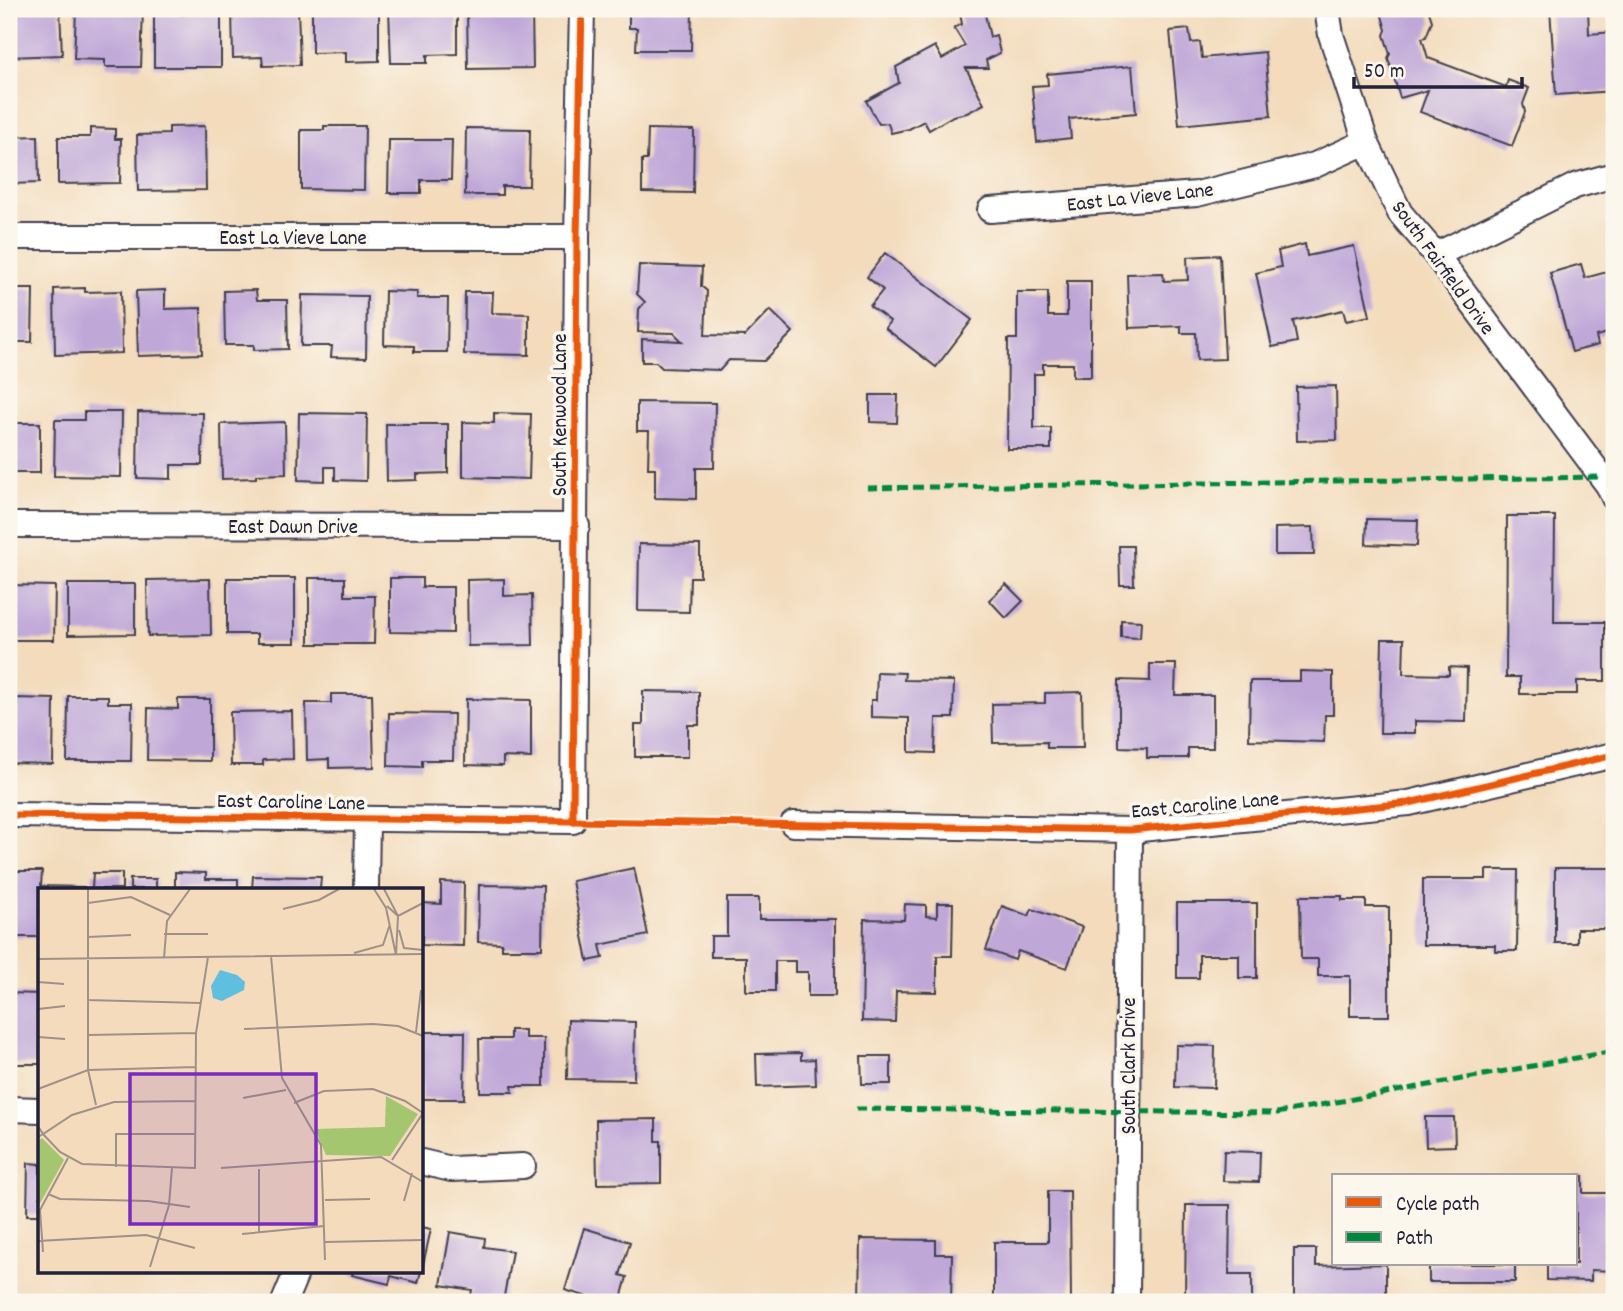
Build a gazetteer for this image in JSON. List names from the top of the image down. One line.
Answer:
{"streets":{"street":["East La Vieve Lane","South Fairfield Drive","South Kenwood Lane","East Dawn Drive","East Caroline Lane","South Clark Drive"]},"crossings":[["East La Vieve Lane","South Fairfield Drive"],["East La Vieve Lane","South Kenwood Lane"],["South Kenwood Lane","East Dawn Drive"],["South Kenwood Lane","East Caroline Lane"],["East Caroline Lane","South Clark Drive"]],"legend":["Cycle path","Path"],"scale_bar":"50 m"}
